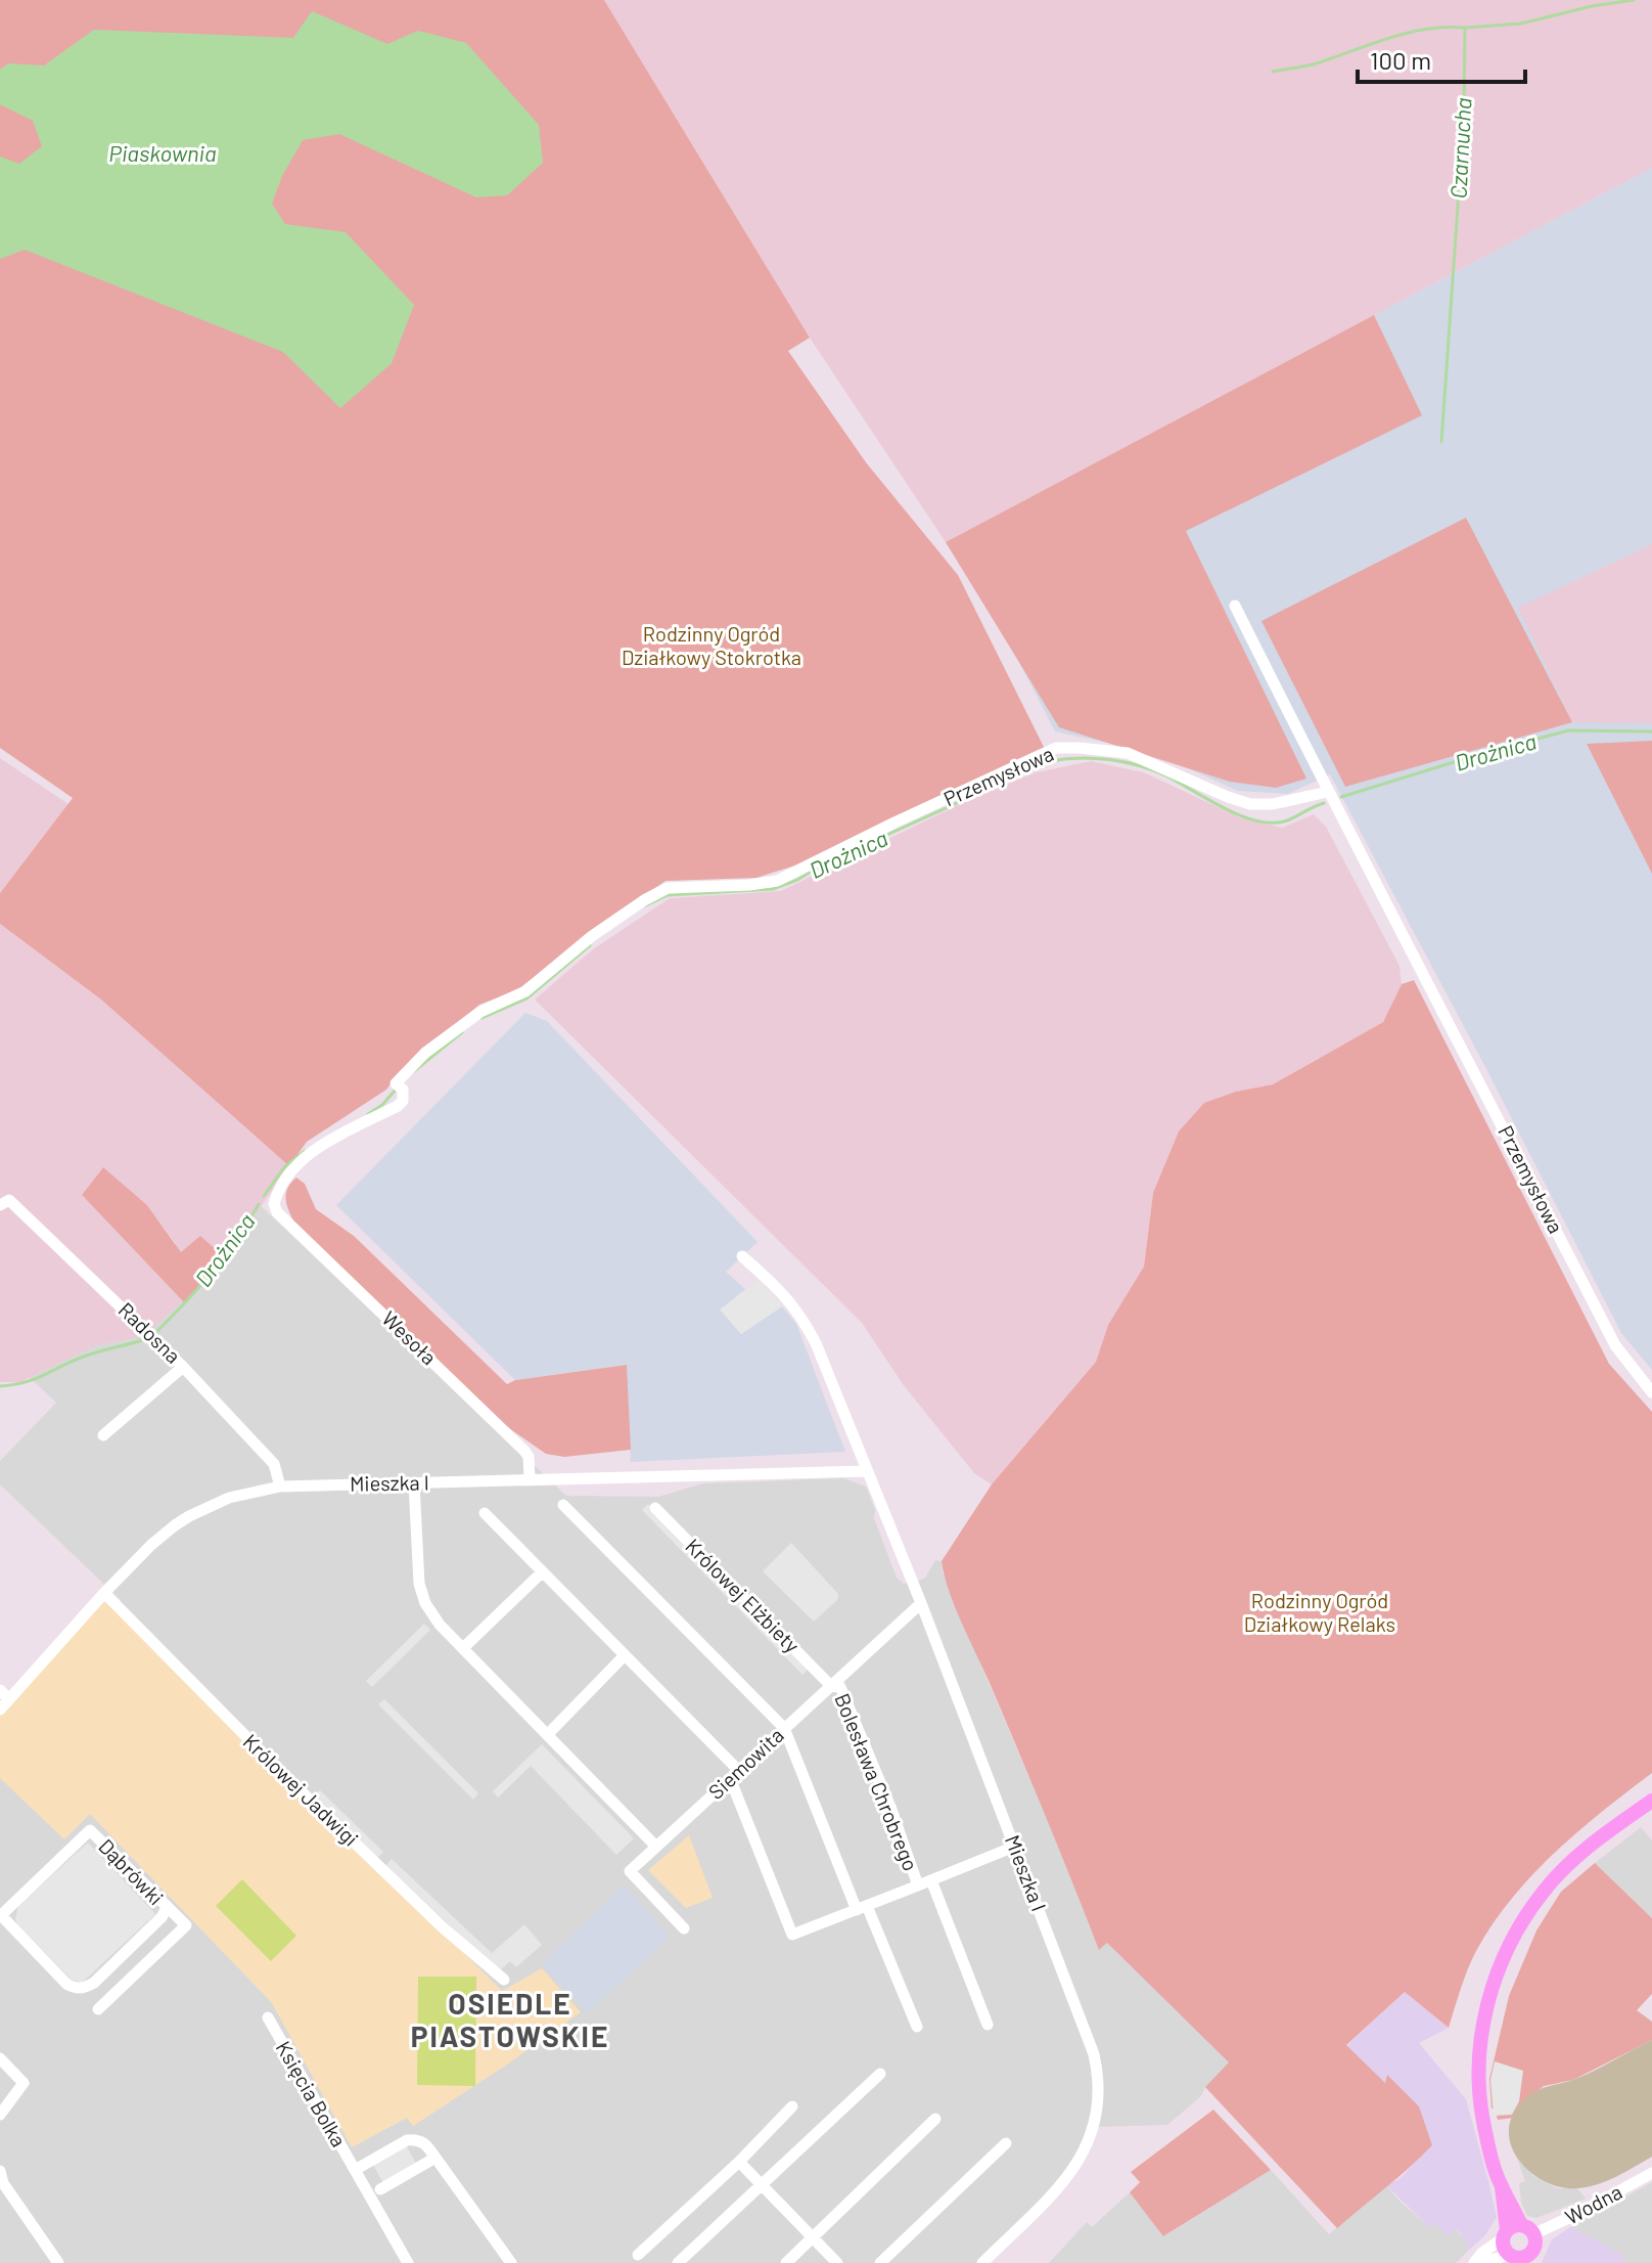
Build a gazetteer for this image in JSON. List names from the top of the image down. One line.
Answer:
{"streets":{"street":["Przemysłowa","Radosna","Wesoła","Mieszka I","Królowej Elżbiety","Siemowita","Bolesława Chrobrego","Królowej Jadwigi","Dąbrówki","Księcia Bolka","Wodna"]},"crossings":[["Przemysłowa","Wesoła"],["Radosna","Mieszka I"],["Wesoła","Mieszka I"],["Mieszka I","Siemowita"],["Mieszka I","Bolesława Chrobrego"],["Mieszka I","Królowej Jadwigi"],["Królowej Elżbiety","Siemowita"],["Królowej Elżbiety","Bolesława Chrobrego"],["Siemowita","Bolesława Chrobrego"]],"districts":["OSIEDLE PIASTOWSKIE"],"water":["Czarnucha","Piaskownia","Drożnica"],"parks":["Rodzinny Ogród Działkowy Stokrotka","Rodzinny Ogród Działkowy Relaks"],"scale_bar":"100 m"}
